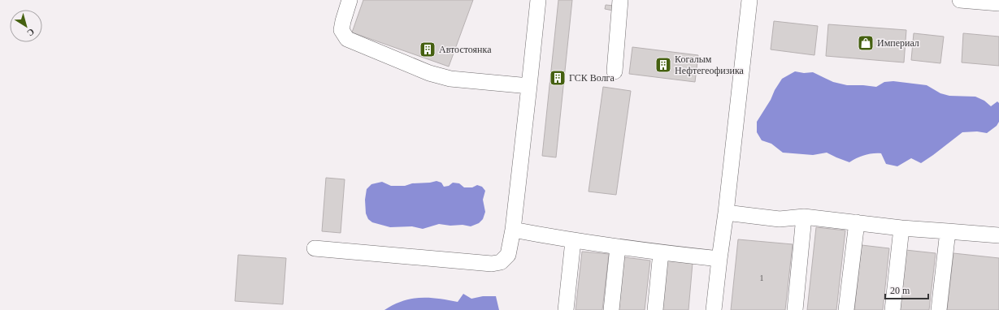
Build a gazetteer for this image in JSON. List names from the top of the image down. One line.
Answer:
{"places":{"shop":["Империал"],"building":["Автостоянка","Когалым Нефтегеофизика","ГСК Волга"]},"house_numbers":["1"],"scale_bar":"20 m","north":"bottom right"}
